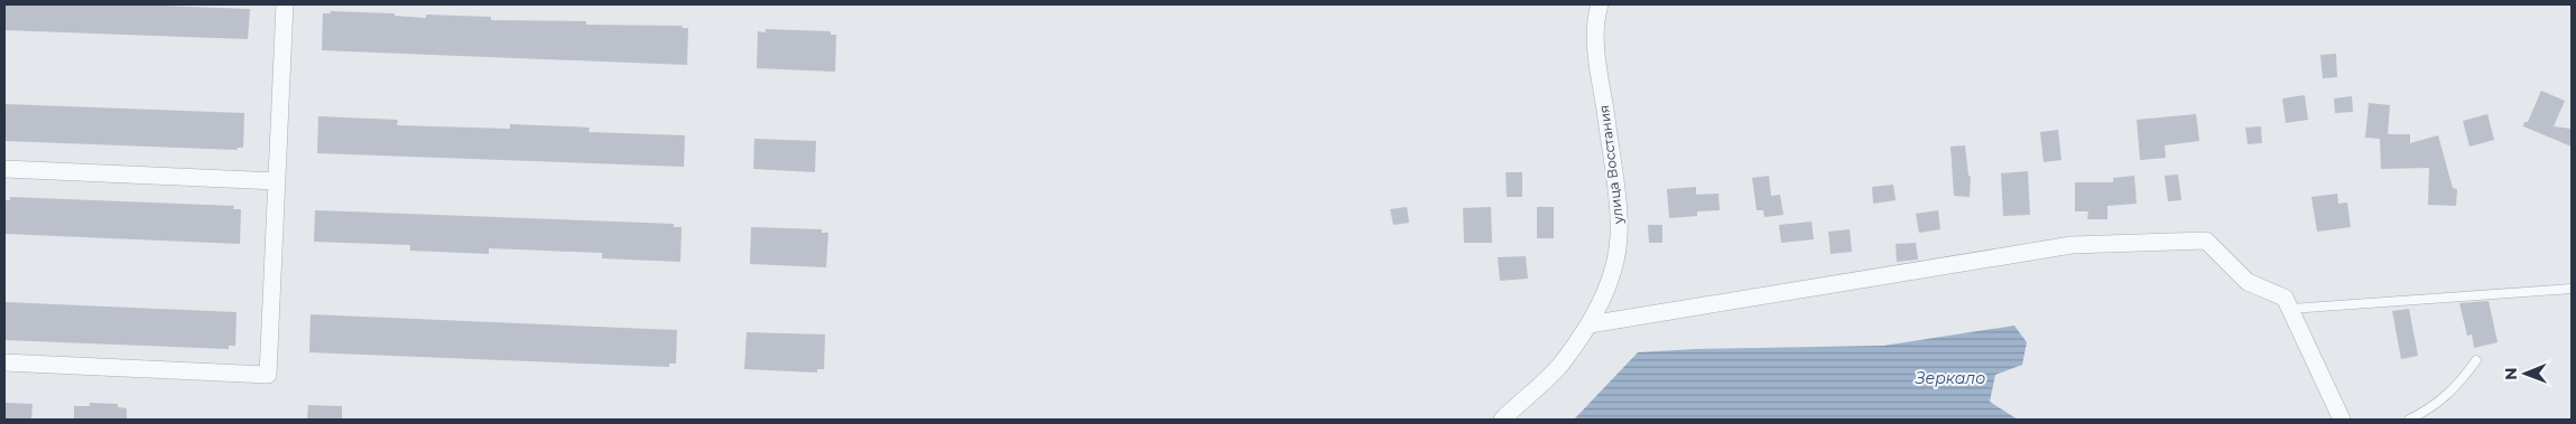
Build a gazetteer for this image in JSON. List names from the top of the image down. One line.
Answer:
{"streets":{"street":["улица Восстания"]},"water":["Зеркало"],"north":"left"}
